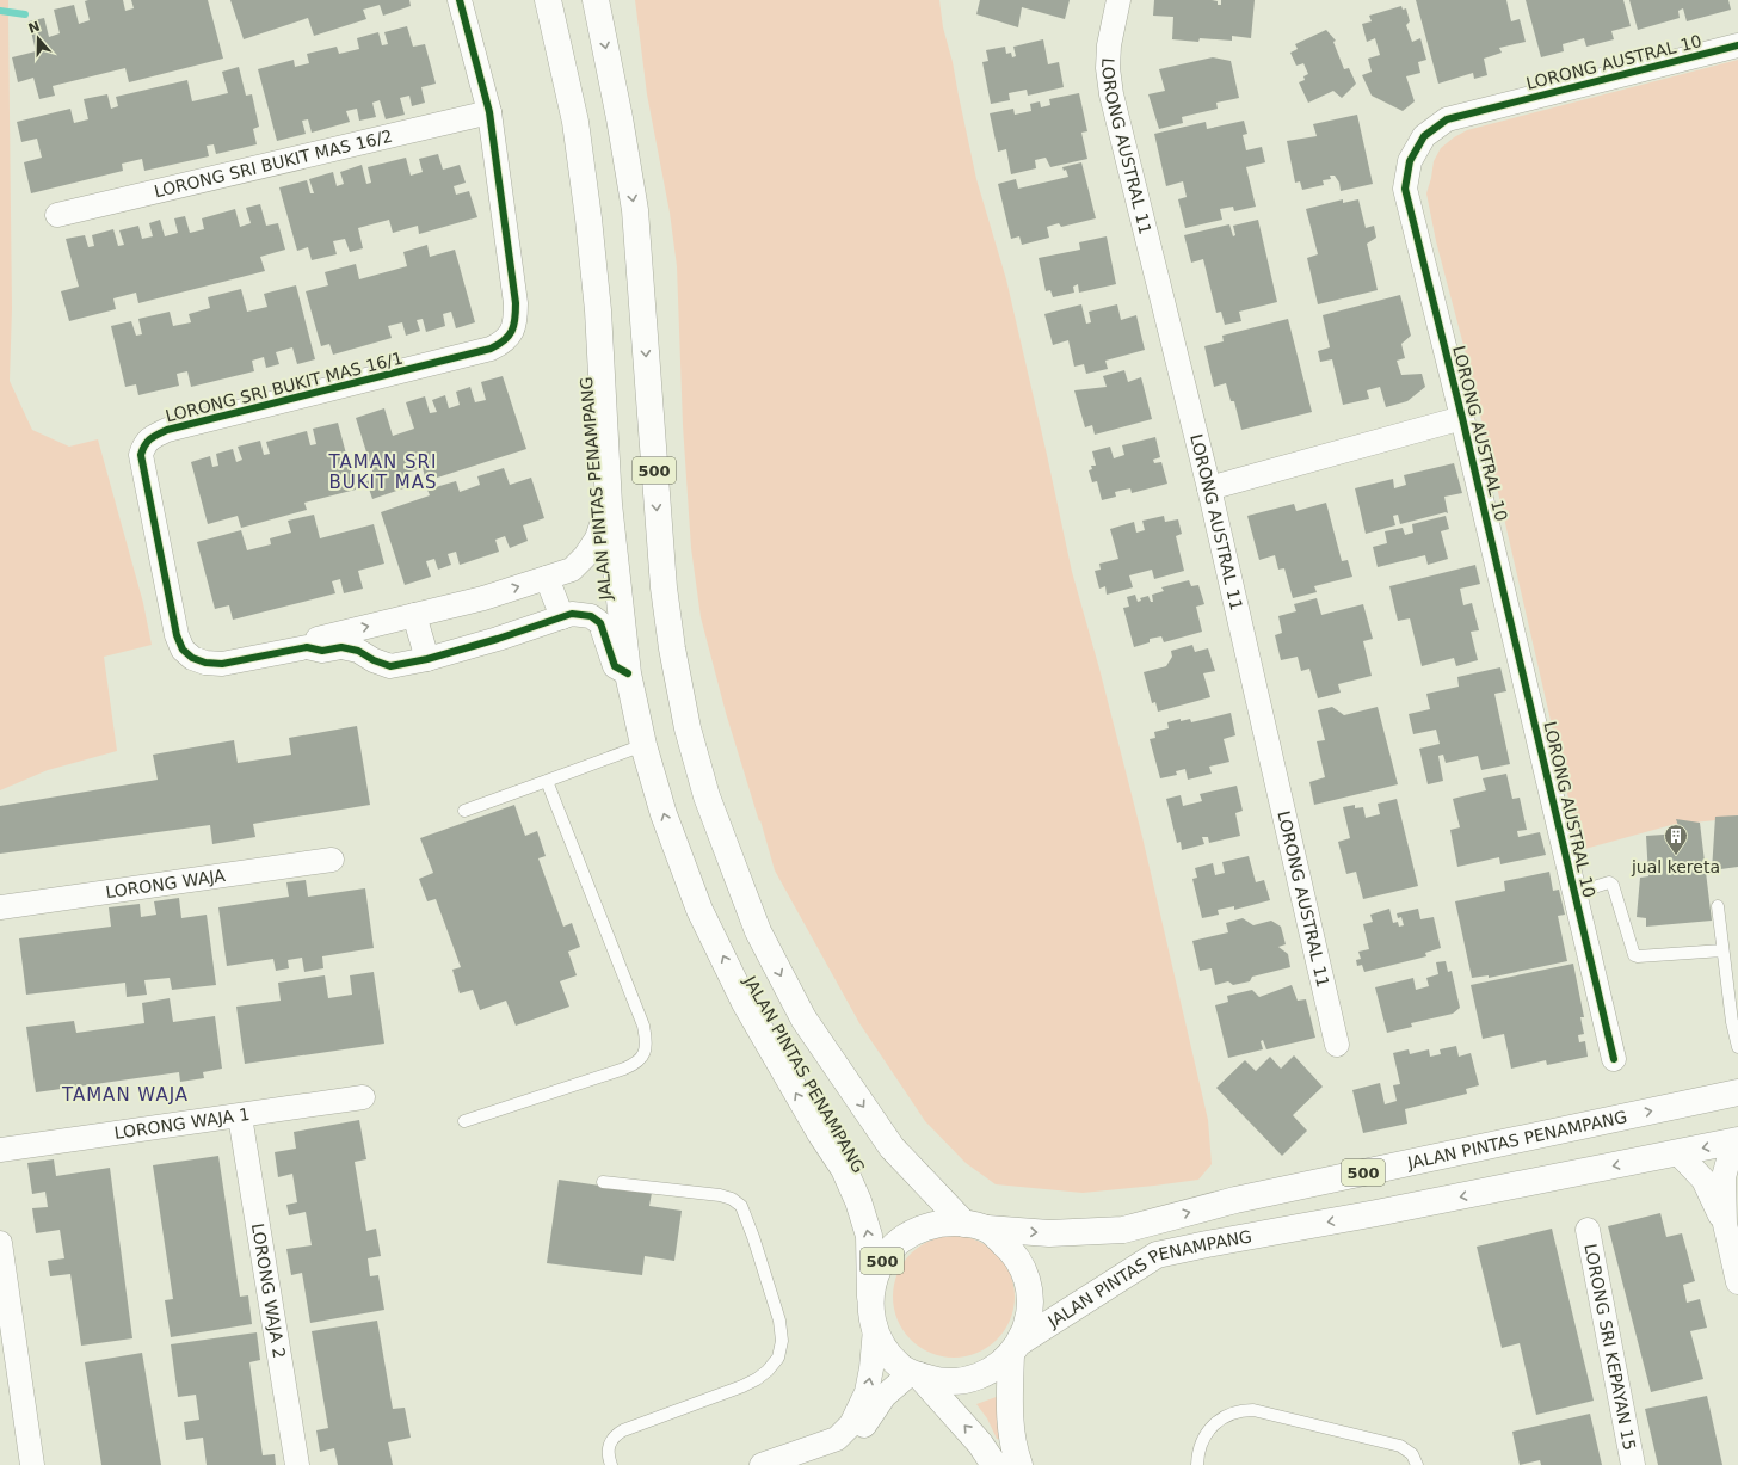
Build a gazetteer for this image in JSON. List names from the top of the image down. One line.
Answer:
{"streets":{"main road":["500","JALAN PINTAS PENAMPANG"],"street":["LORONG AUSTRAL 10","LORONG AUSTRAL 11","LORONG SRI BUKIT MAS 16/2","LORONG SRI BUKIT MAS 16/1","LORONG WAJA","LORONG WAJA 1","LORONG WAJA 2","LORONG SRI KEPAYAN 15"]},"crossings":[["LORONG AUSTRAL 10","LORONG AUSTRAL 11"],["LORONG SRI BUKIT MAS 16/2","LORONG SRI BUKIT MAS 16/1"],["LORONG SRI BUKIT MAS 16/1","JALAN PINTAS PENAMPANG"],["500","JALAN PINTAS PENAMPANG"],["LORONG WAJA 1","LORONG WAJA 2"]],"districts":["TAMAN SRI BUKIT MAS","TAMAN WAJA"],"places":{"building":["jual kereta"]},"north":"top"}
